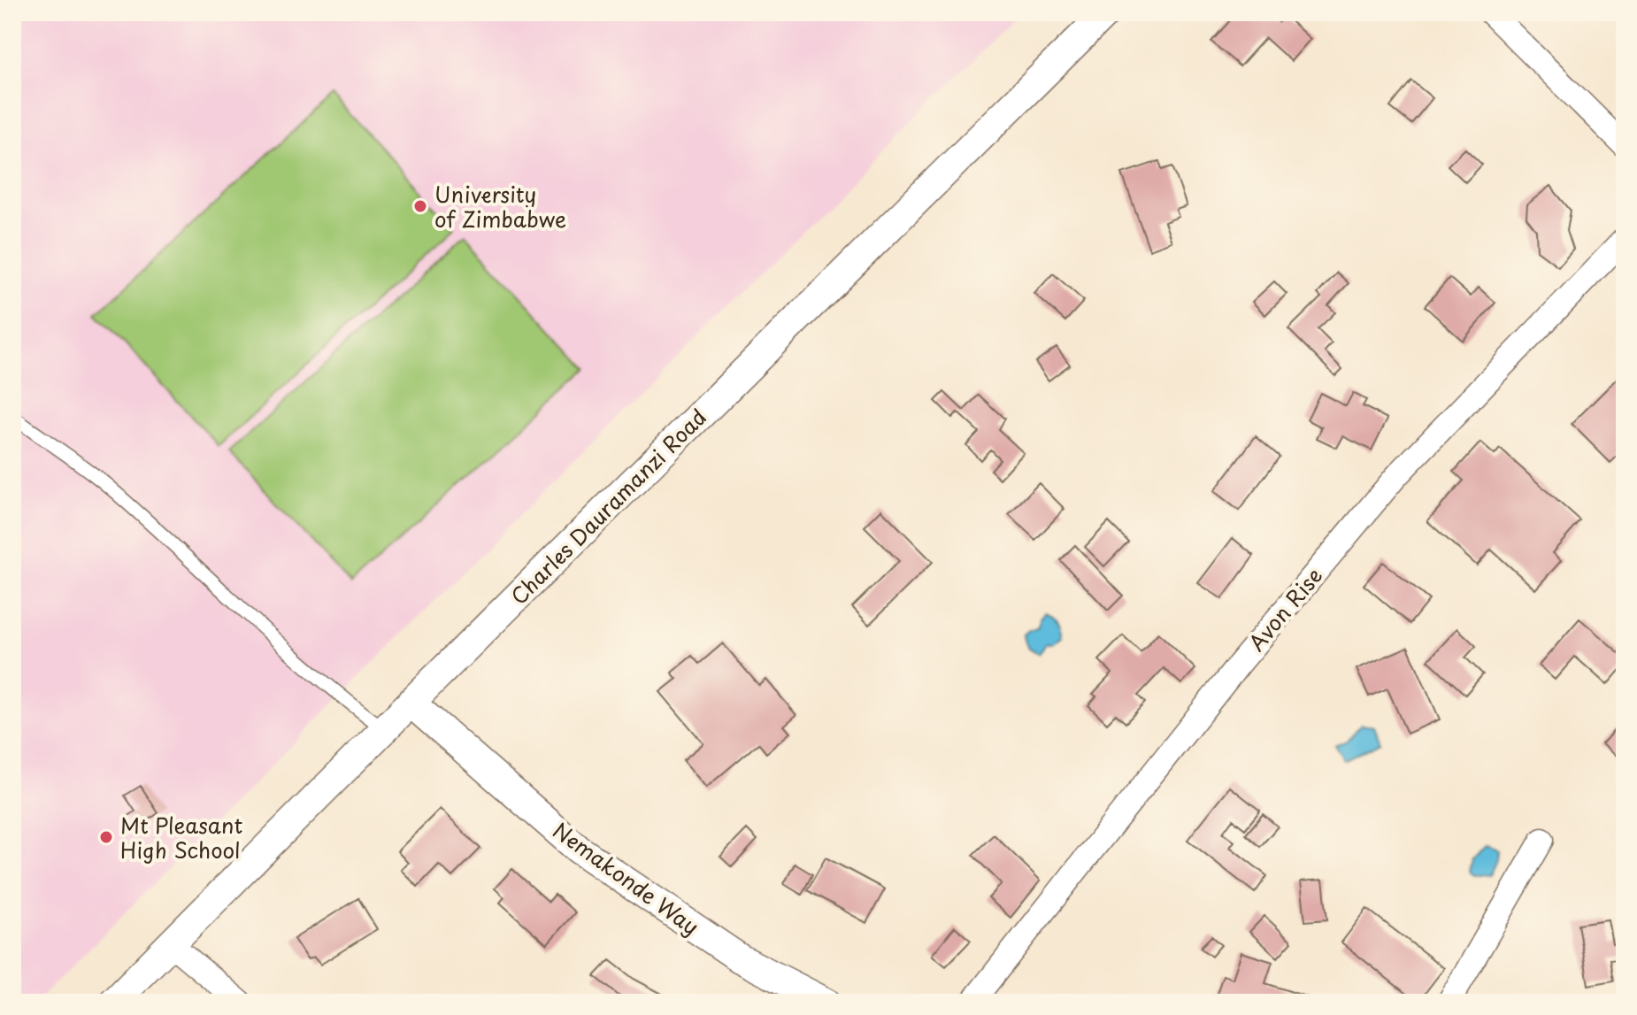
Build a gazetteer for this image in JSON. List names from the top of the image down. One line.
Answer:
{"streets":{"street":["Charles Dauramanzi Road","Avon Rise","Nemakonde Way"]},"crossings":[["Charles Dauramanzi Road","Nemakonde Way"]],"places":["University of Zimbabwe","Mt Pleasant High School"]}
